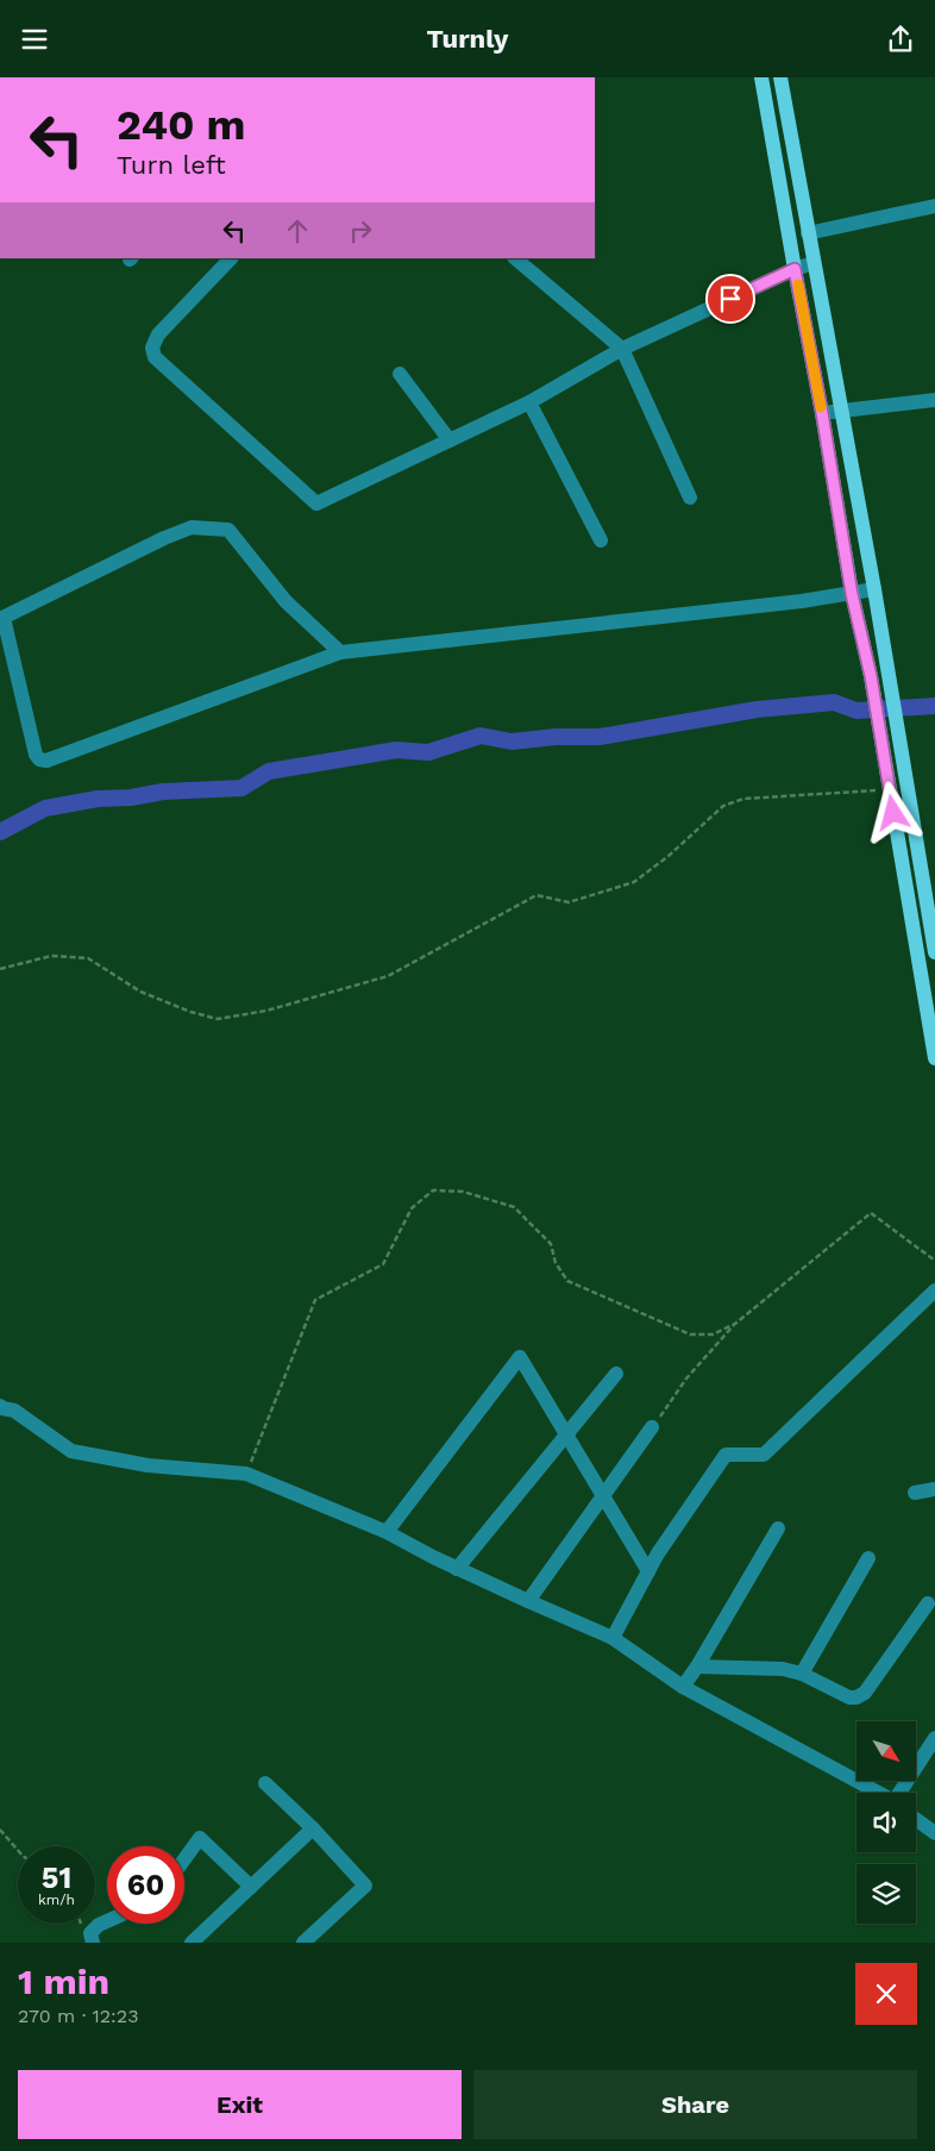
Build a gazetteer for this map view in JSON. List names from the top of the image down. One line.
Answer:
{"north":"bottom right","page":{"header":"Turnly","turn":["240 m","Turn left"],"speed":"51 km/h","limit":"60","heading":["1 min","270 m · 12:23"],"buttons":["Exit","Share"]}}
